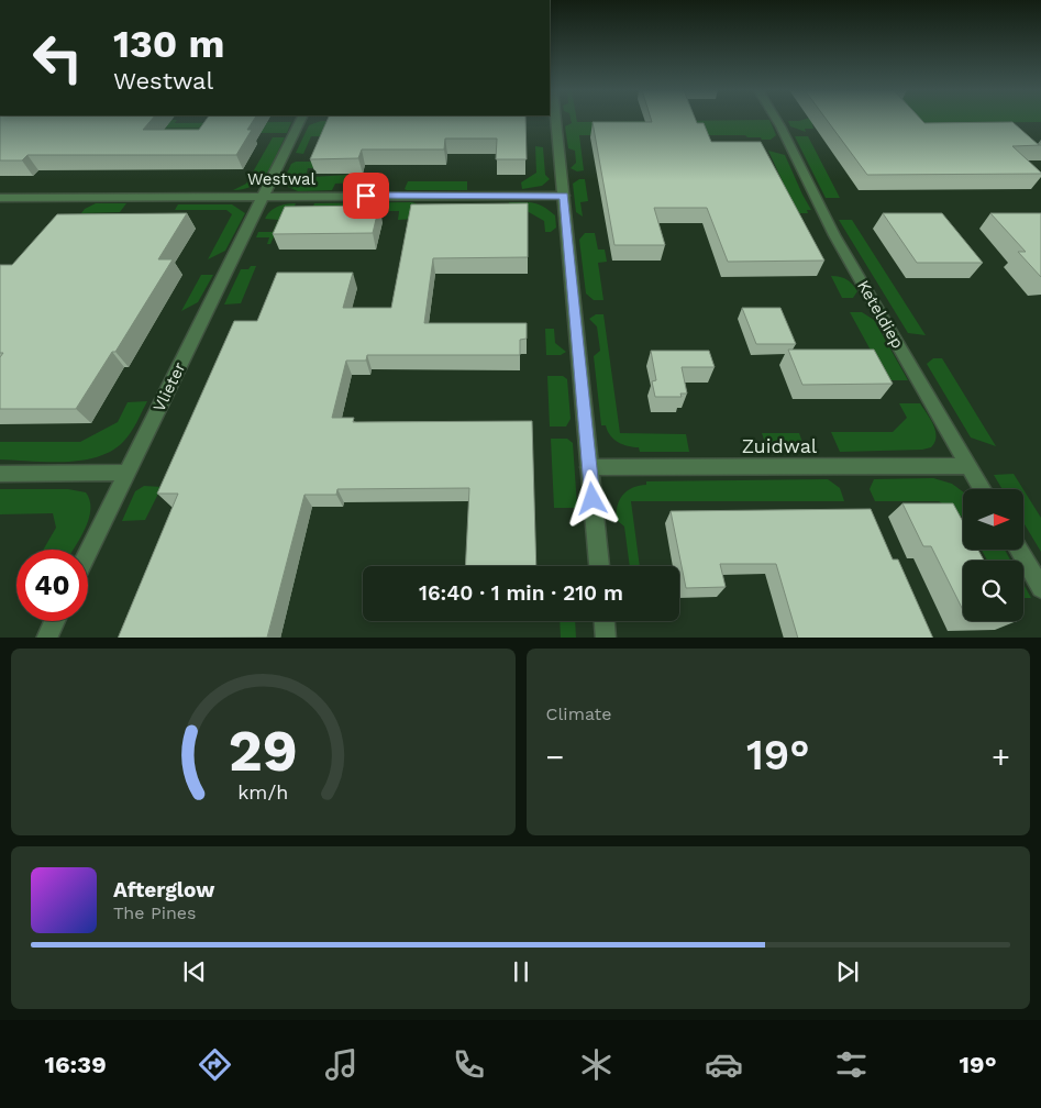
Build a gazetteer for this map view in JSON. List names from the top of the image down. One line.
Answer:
{"streets":{"street":["Westwal","Keteldiep","Vlieter","Zuidwal"]},"crossings":[["Westwal","Vlieter"],["Keteldiep","Zuidwal"]],"north":"right","page":{"turn":["130 m","Westwal"],"limit":"40","trip":"16:40 · 1 min · 210 m","tile":"Climate","heat":["−","19°","+"],"song":["Afterglow","The Pines"],"tabs":["16:39","19°"],"gauge":["29","km/h"]}}
